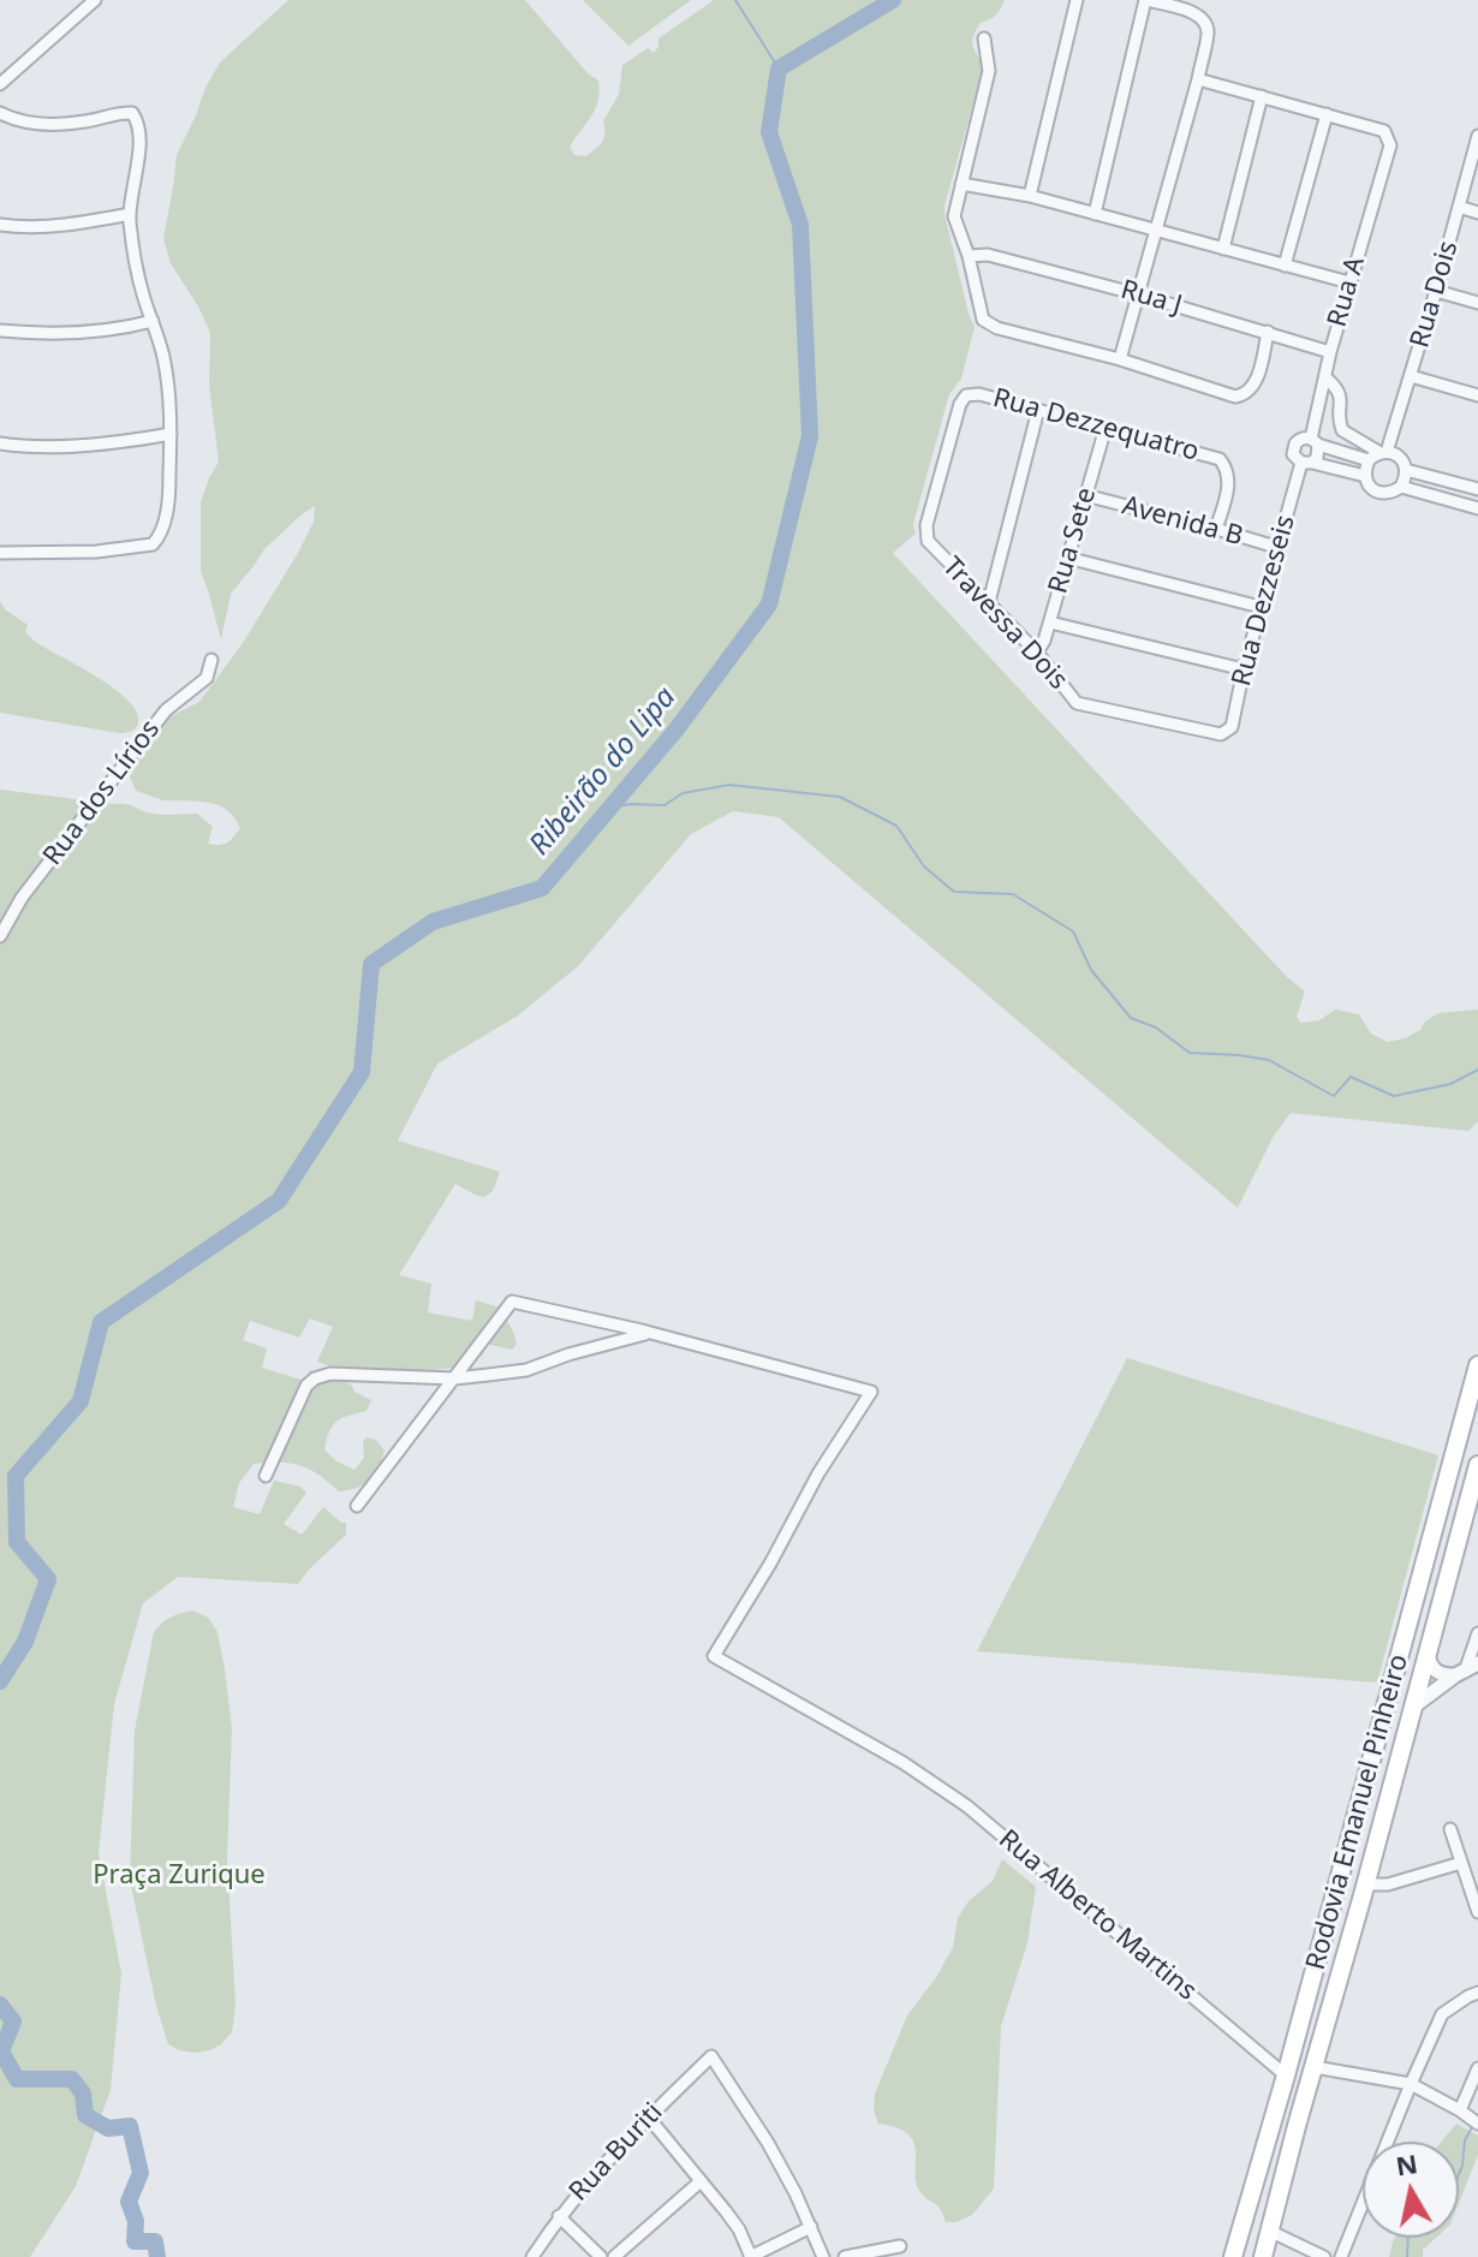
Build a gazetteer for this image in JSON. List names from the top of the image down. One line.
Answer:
{"streets":{"main road":["Rodovia Emanuel Pinheiro"],"street":["Rua A","Rua Dois","Rua J","Rua Dezzequatro","Avenida B","Rua Sete","Rua Dezzeseis","Travessa Dois","Rua dos Lírios","Rua Alberto Martins","Rua Buriti"]},"crossings":[["Rua A","Rua J"],["Rua A","Rua Dezzeseis"],["Rua Dezzequatro","Avenida B"],["Rua Dezzequatro","Rua Sete"],["Rua Dezzequatro","Travessa Dois"],["Avenida B","Rua Sete"],["Avenida B","Rua Dezzeseis"],["Rua Sete","Travessa Dois"],["Rua Dezzeseis","Travessa Dois"],["Rodovia Emanuel Pinheiro","Rua Alberto Martins"]],"water":["Ribeirão do Lipa"],"parks":["Praça Zurique"],"north":"top"}
